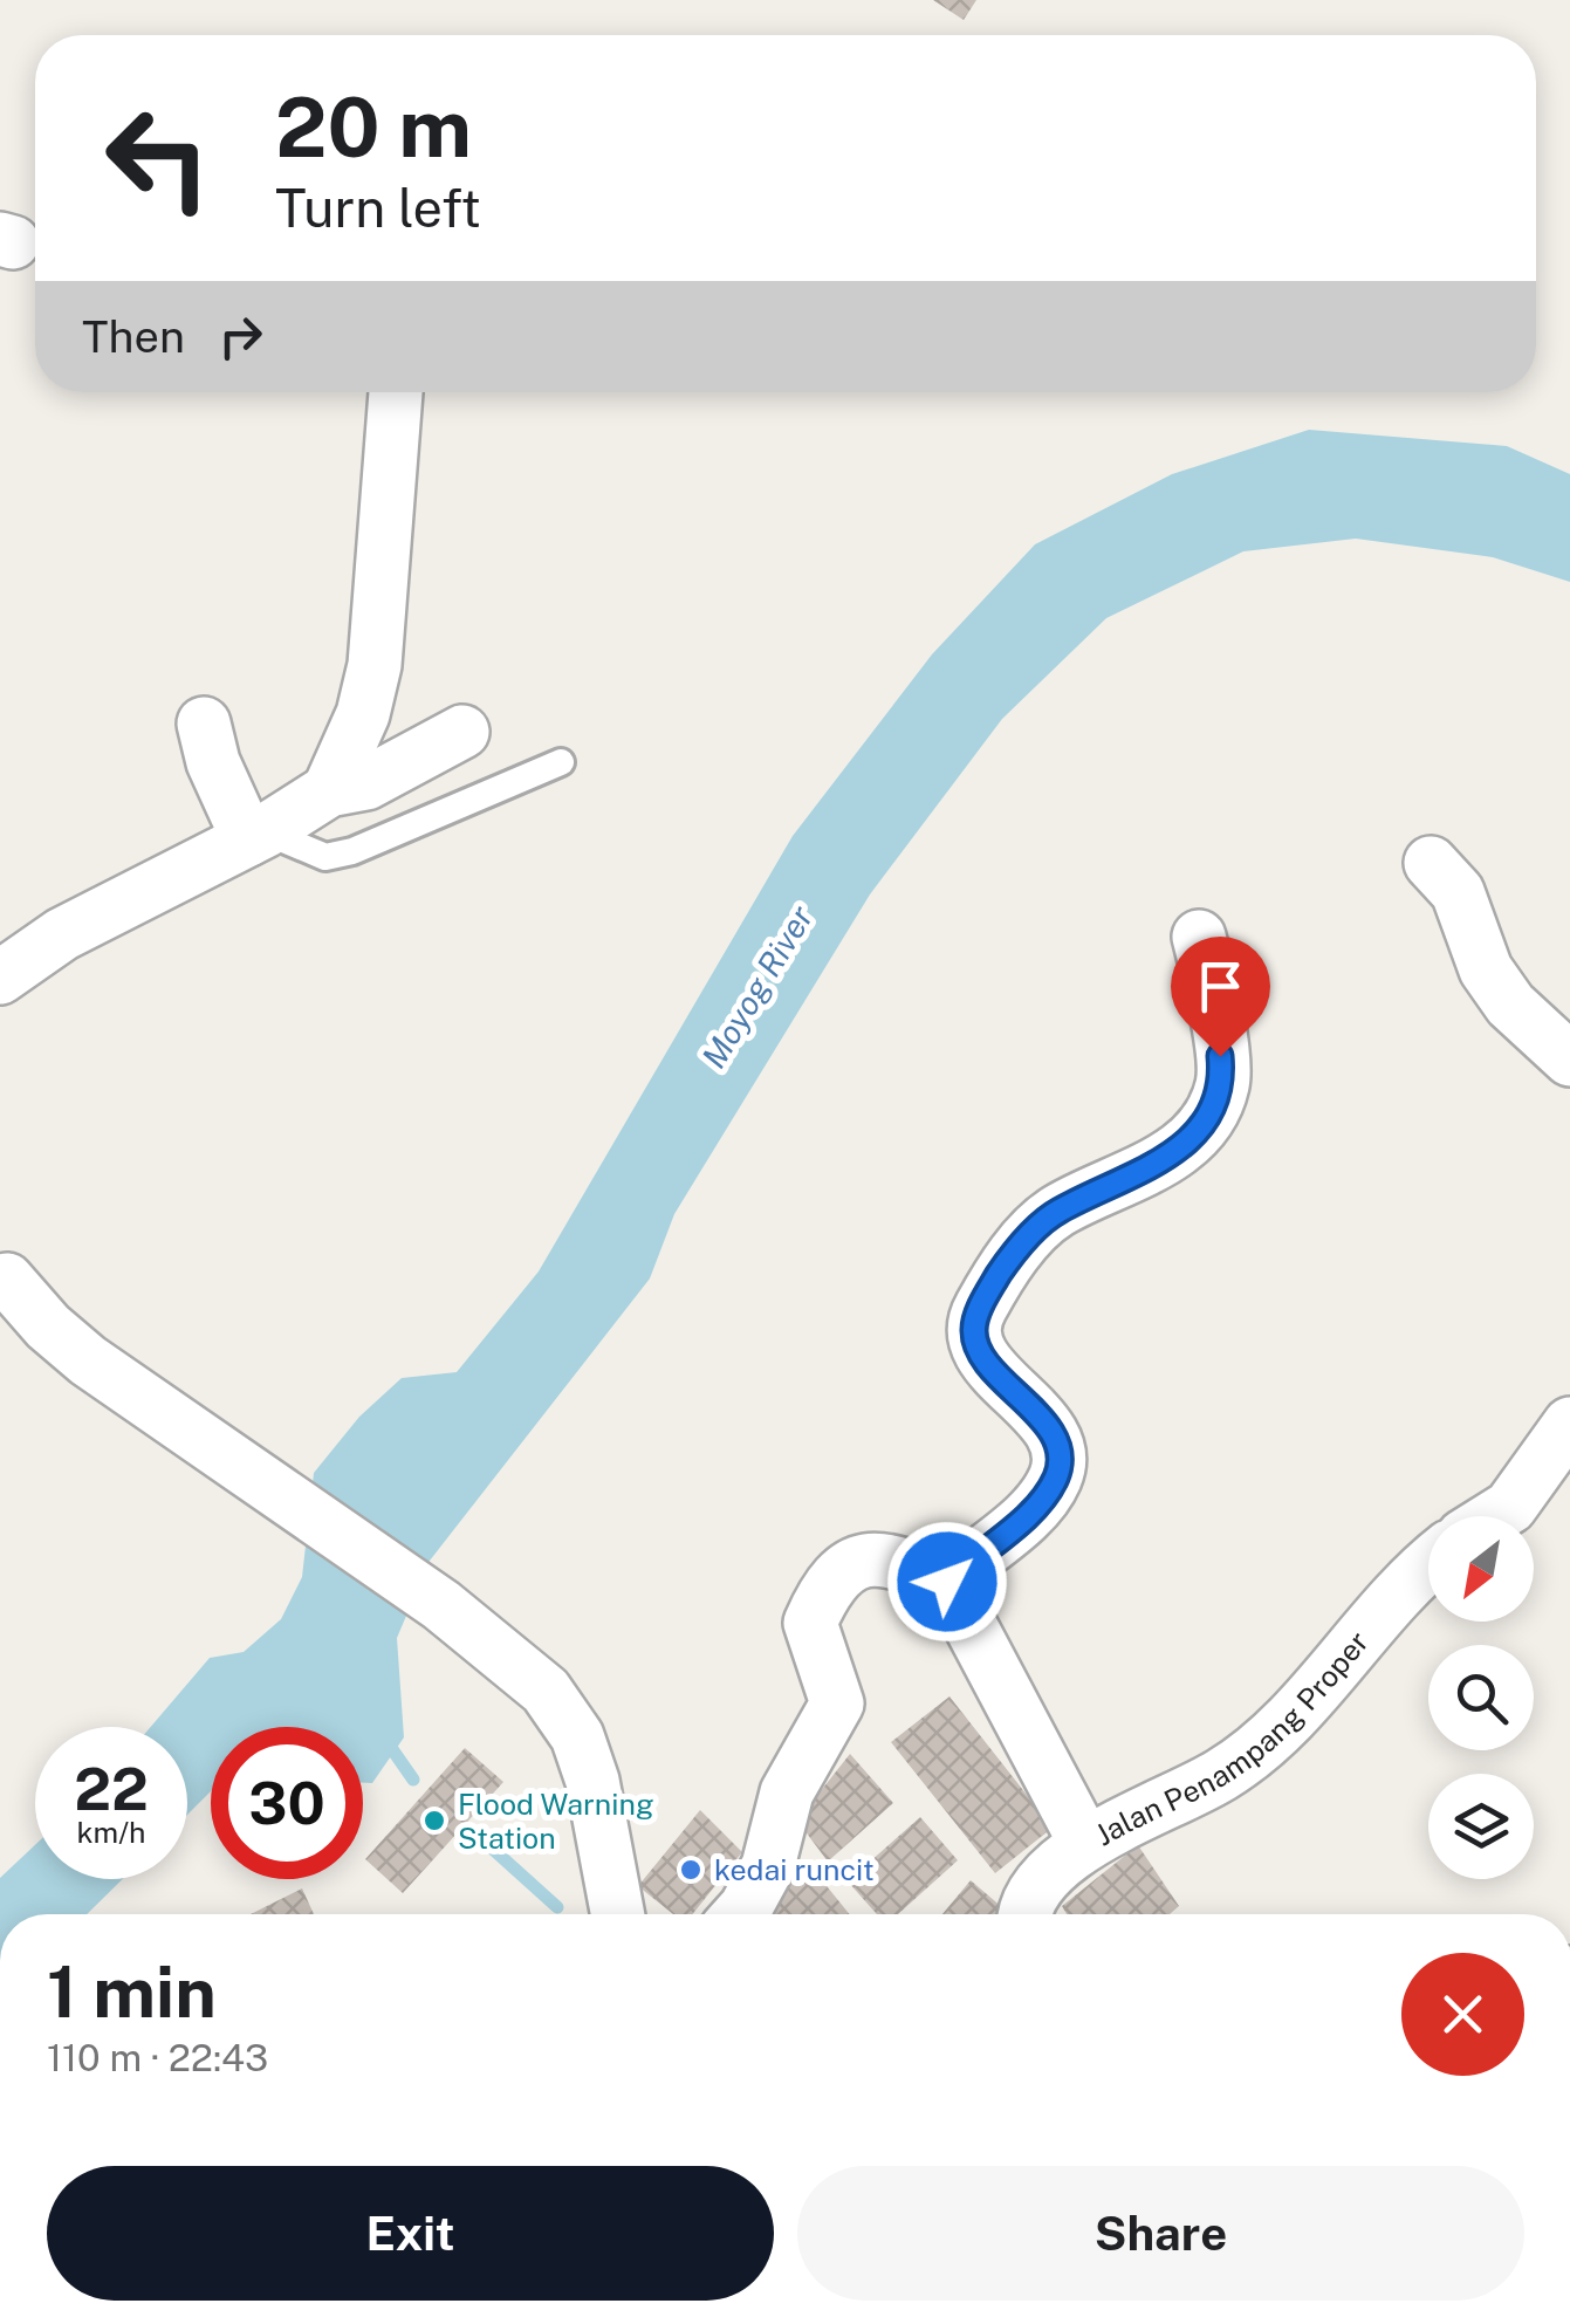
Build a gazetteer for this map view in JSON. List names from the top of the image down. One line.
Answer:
{"streets":{"street":["Jalan Penampang Proper"]},"water":["Moyog River"],"places":["Flood Warning Station","kedai runcit"],"north":"bottom left","page":{"turn":["20 m","Turn left"],"then":"Then","speed":"22 km/h","limit":"30","heading":["1 min","110 m · 22:43"],"buttons":["Exit","Share"]}}
